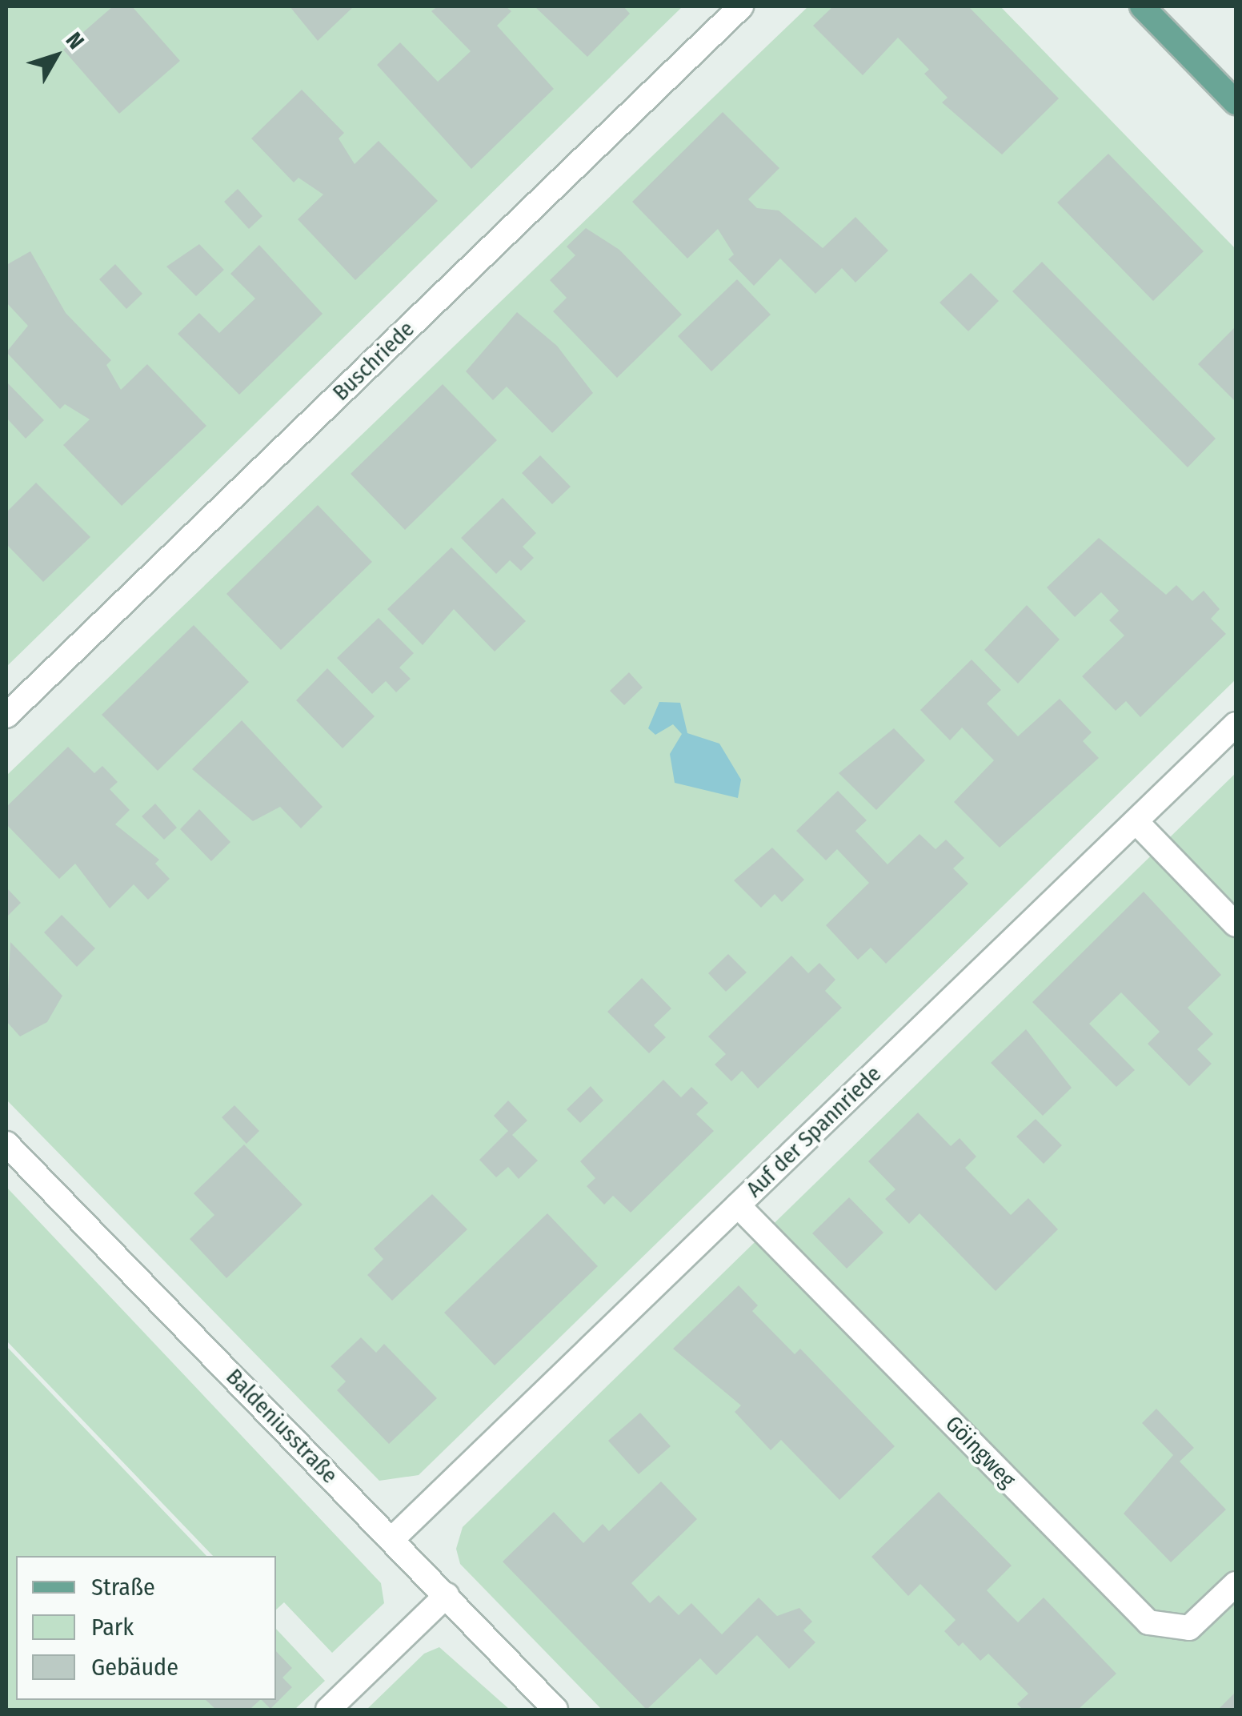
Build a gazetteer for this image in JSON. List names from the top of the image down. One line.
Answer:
{"streets":{"street":["Buschriede","Auf der Spannriede","Baldeniusstraße","Göingweg"]},"crossings":[["Auf der Spannriede","Baldeniusstraße"],["Auf der Spannriede","Göingweg"]],"legend":["Straße","Park","Gebäude"],"north":"top right"}
